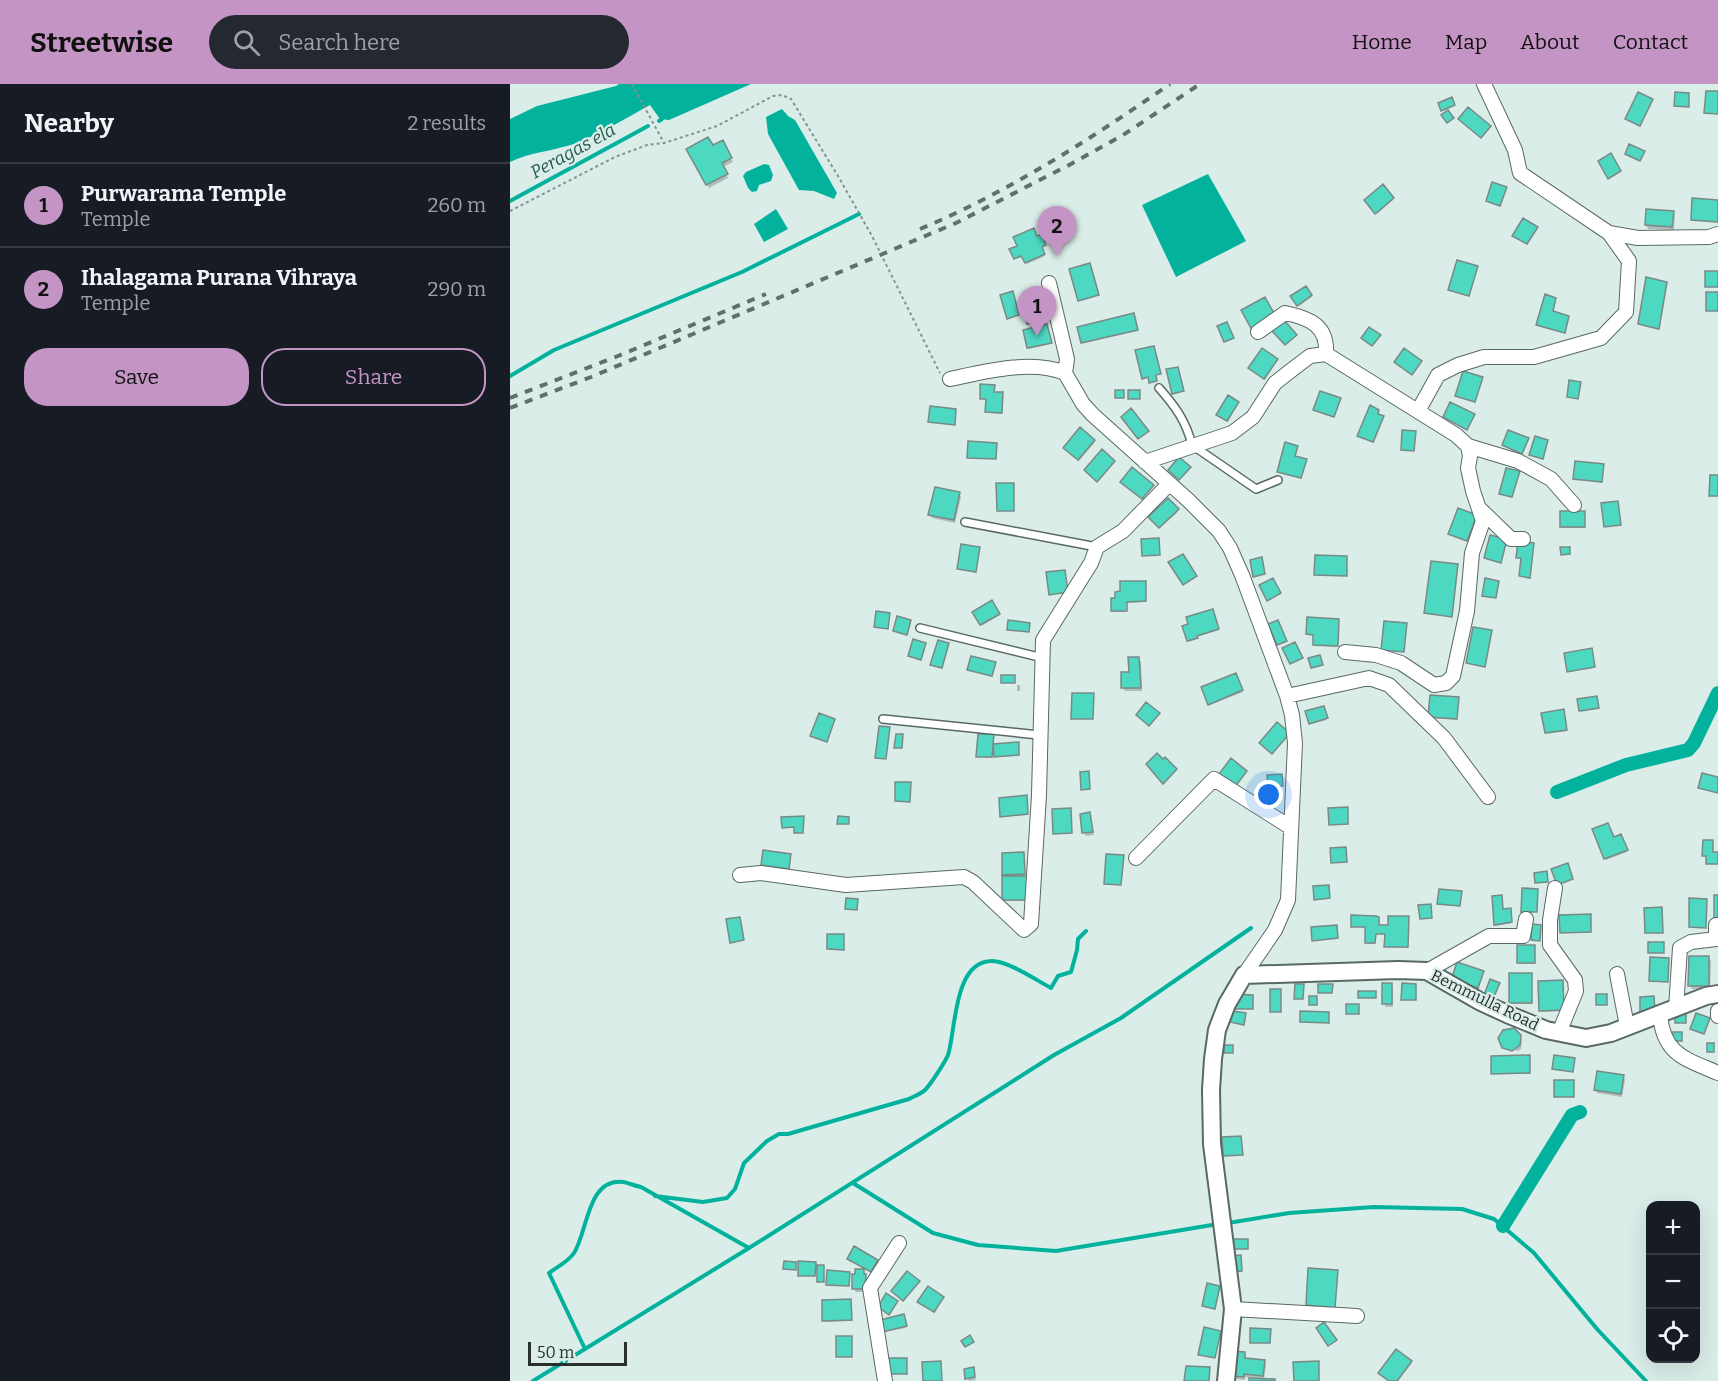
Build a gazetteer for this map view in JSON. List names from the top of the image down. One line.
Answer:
{"streets":{"street":["Bemmulla Road"]},"water":["Peragas ela"],"scale_bar":"50 m","page":{"header":"Streetwise","search":"Search here","nav":["Home","Map","About","Contact"],"heading":["Nearby","2 results"],"list":[{"mark":"1","name":"Purwarama Temple","note":"Temple","value":"260 m"},{"mark":"2","name":"Ihalagama Purana Vihraya","note":"Temple","value":"290 m"}],"pins":["2","1"],"buttons":["Save","Share"],"map_buttons":["+","−"],"scale":"50 m"}}
